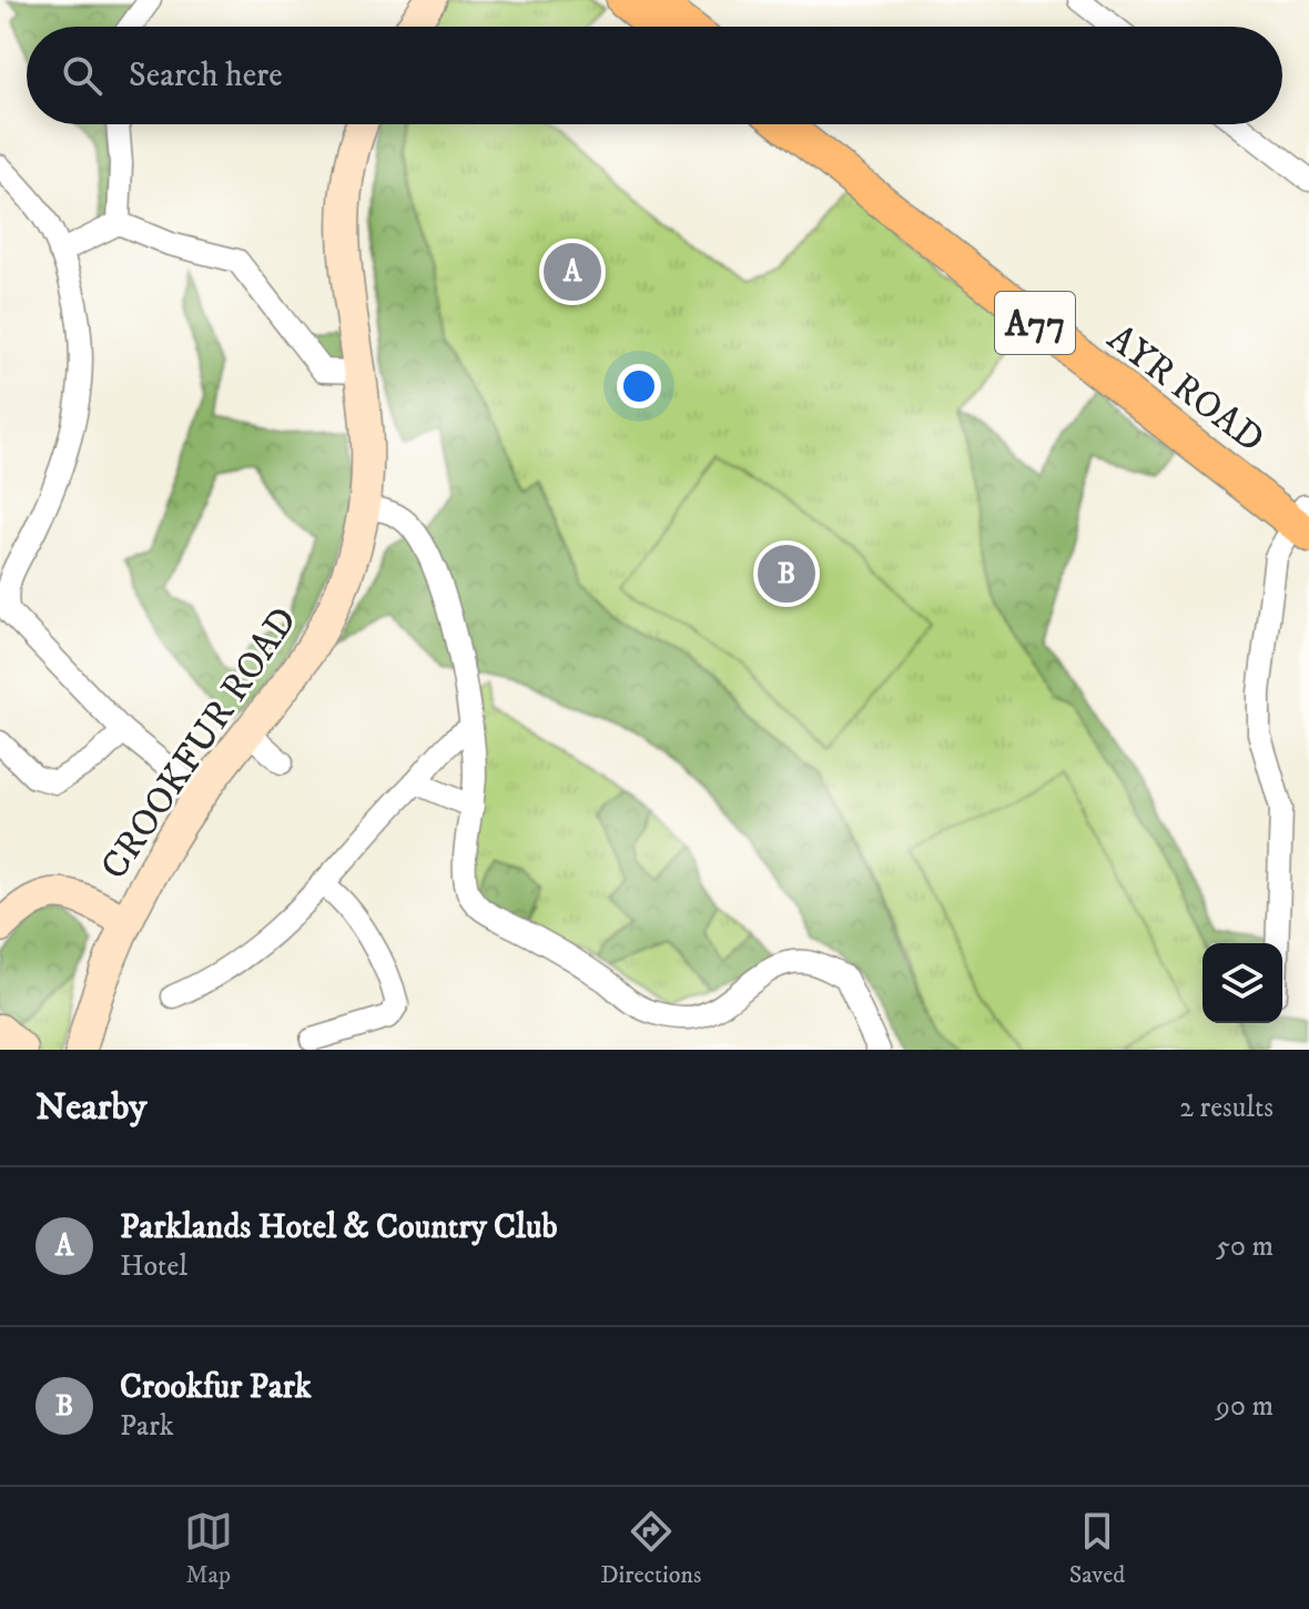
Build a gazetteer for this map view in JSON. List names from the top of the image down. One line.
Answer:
{"streets":{"main road":["A77","AYR ROAD"],"street":["CROOKFUR ROAD"]},"page":{"search":"Search here","pins":["A","B"],"heading":["Nearby","2 results"],"list":[{"mark":"A","name":"Parklands Hotel & Country Club","note":"Hotel","value":"50 m"},{"mark":"B","name":"Crookfur Park","note":"Park","value":"90 m"}],"nav":["Map","Directions","Saved"]}}
